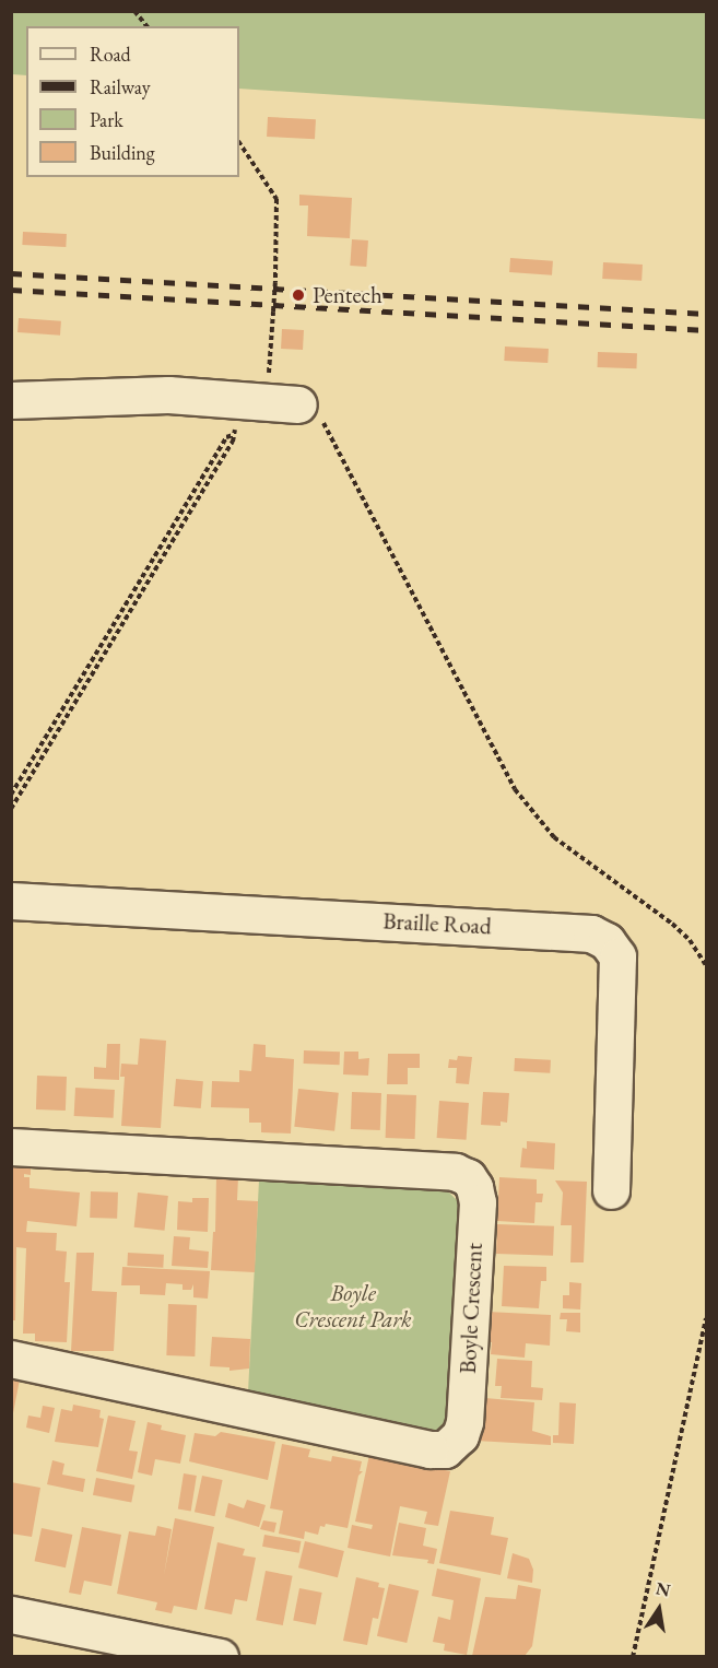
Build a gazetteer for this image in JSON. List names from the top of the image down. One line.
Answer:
{"streets":{"street":["Braille Road","Boyle Crescent"]},"parks":["Boyle Crescent Park"],"places":["Pentech"],"legend":["Road","Railway","Park","Building"],"north":"top"}
